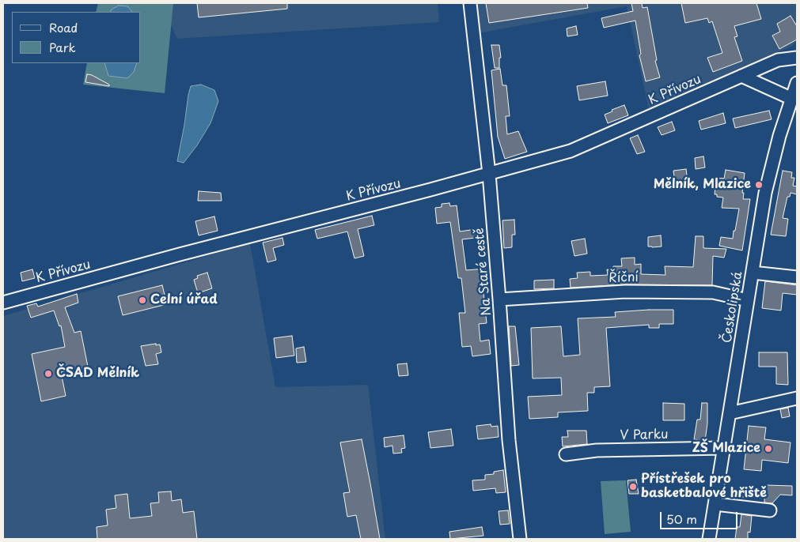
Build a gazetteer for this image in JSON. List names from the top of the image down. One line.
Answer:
{"streets":{"street":["K Přívozu","Na Staré cestě","Říční","Českolipská","V Parku"]},"crossings":[["K Přívozu","Na Staré cestě"],["Na Staré cestě","Říční"],["Říční","Českolipská"],["Českolipská","V Parku"]],"places":["Mělník, Mlazice","Celní úřad","ČSAD Mělník","ZŠ Mlazice","Přístřešek pro basketbalové hřiště"],"legend":["Road","Park"],"scale_bar":"50 m"}
